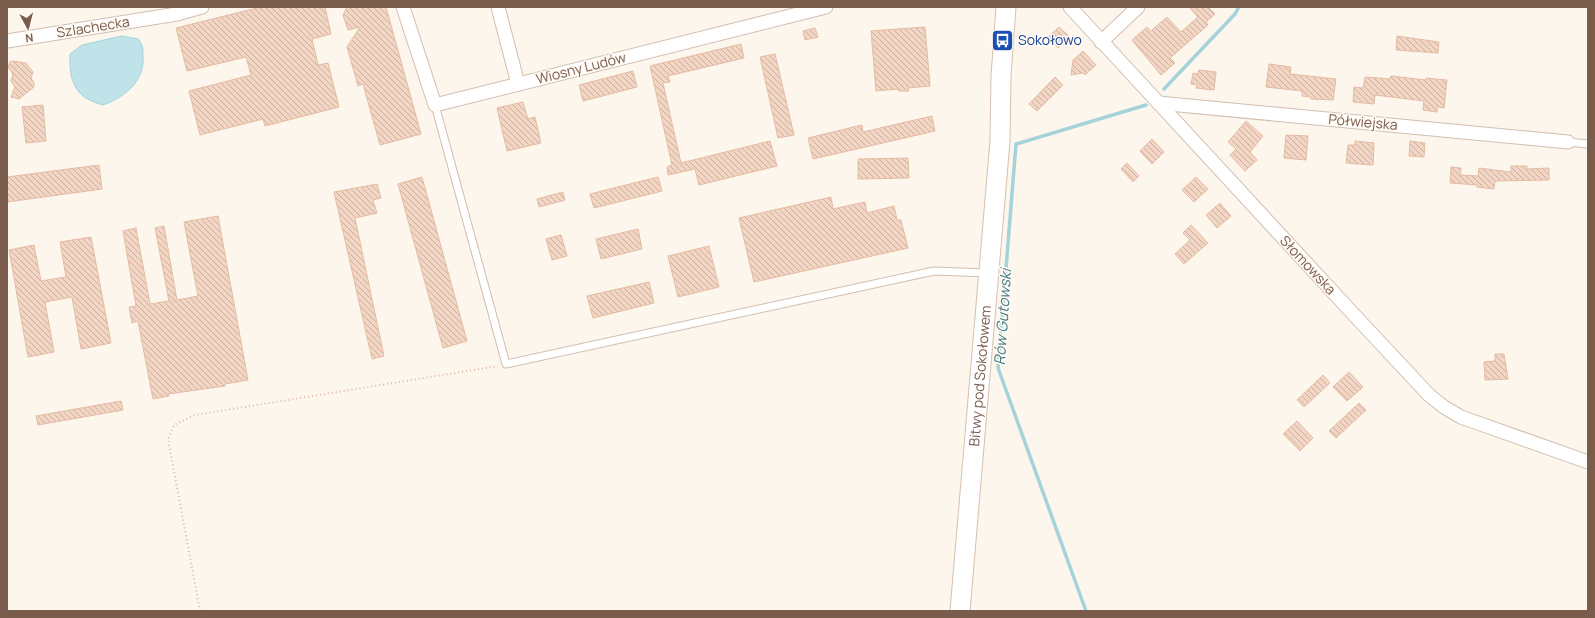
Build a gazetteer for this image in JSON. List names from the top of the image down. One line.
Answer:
{"streets":{"street":["Szlachecka","Wiosny Ludów","Półwiejska","Słomowska","Bitwy pod Sokołowem"]},"crossings":[["Półwiejska","Słomowska"]],"water":["Rów Gutowski"],"places":{"bus stop":["Sokołowo"]},"north":"bottom"}
